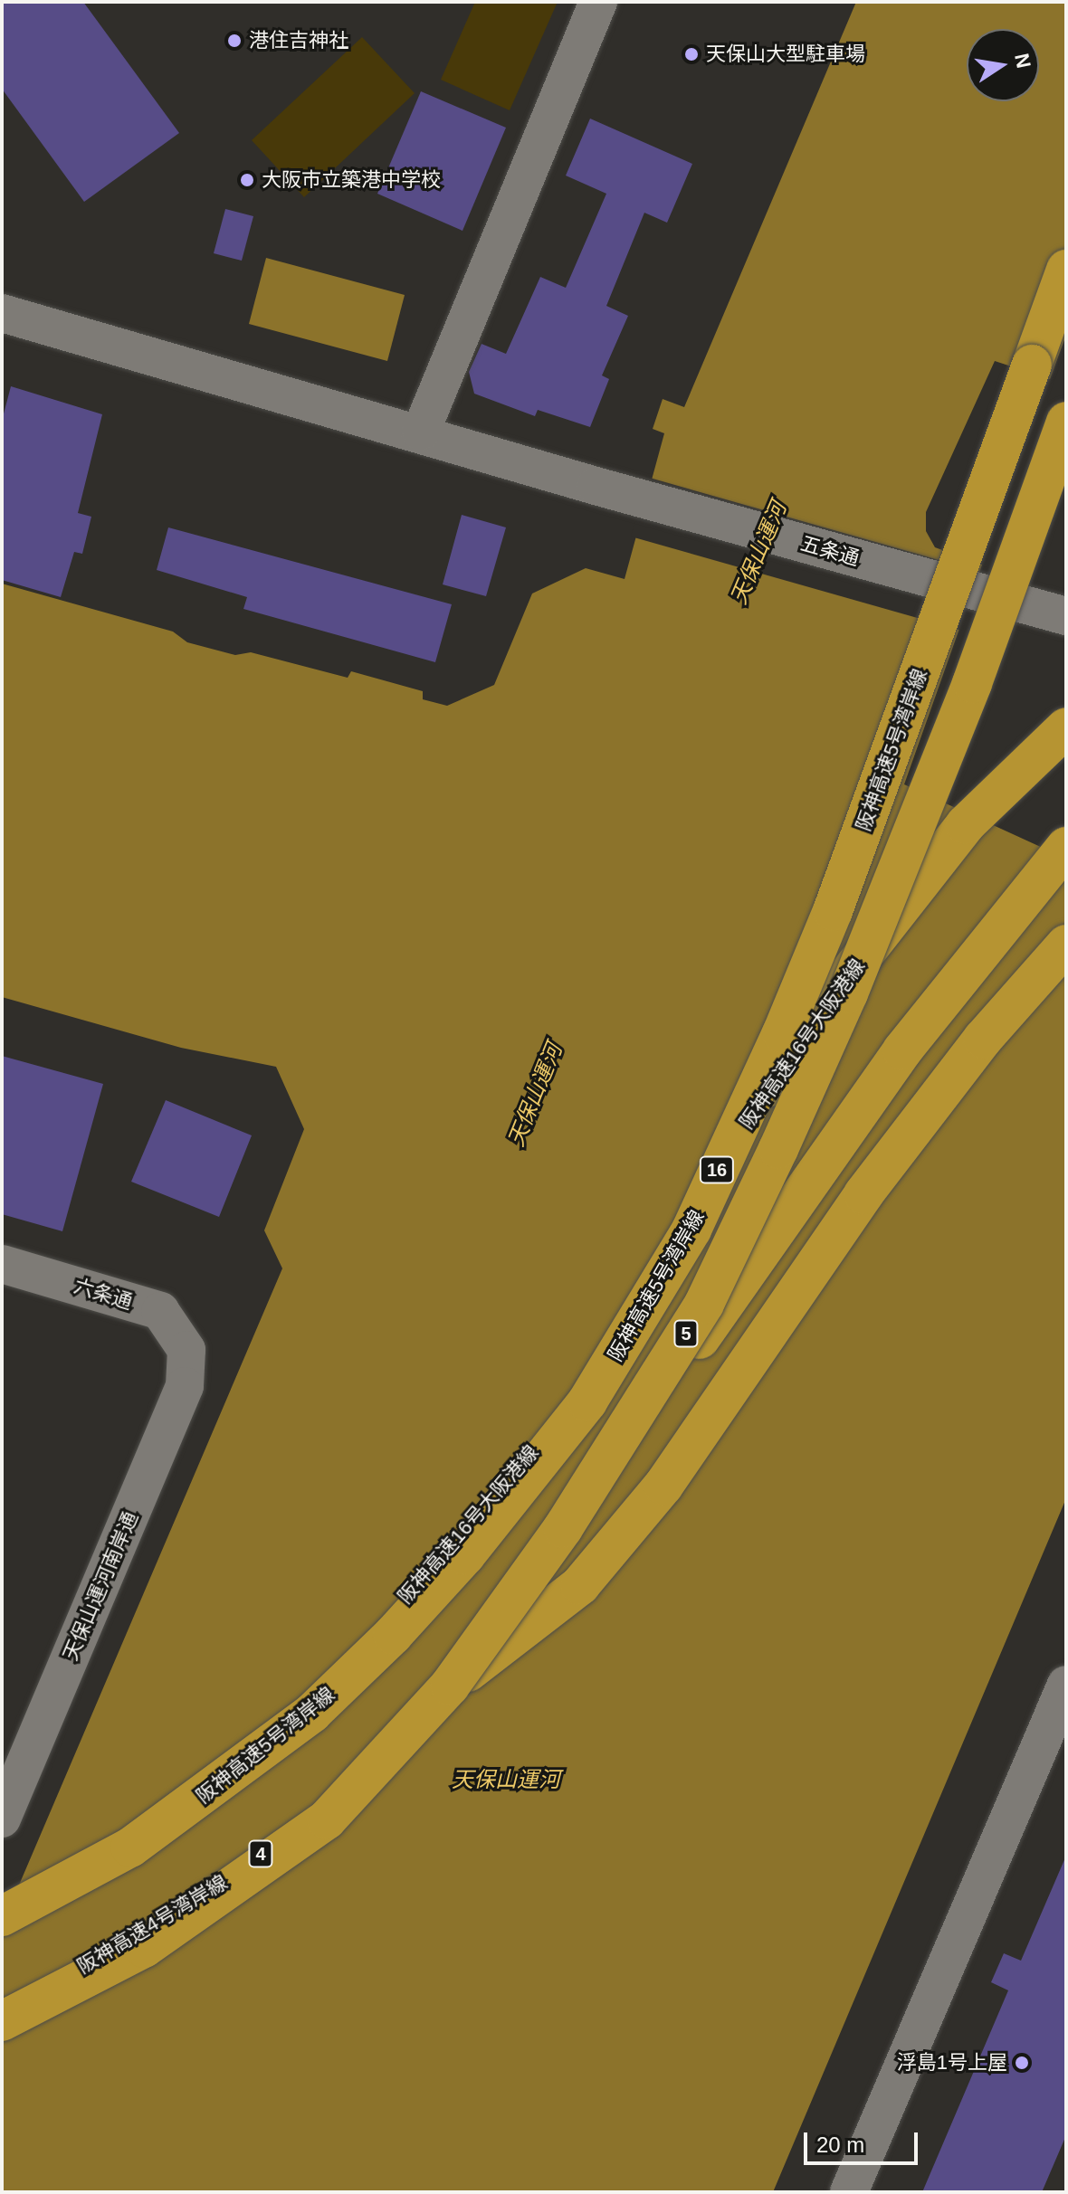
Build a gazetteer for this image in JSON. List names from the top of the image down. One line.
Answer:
{"streets":{"highway":["阪神高速5号湾岸線","阪神高速16号大阪港線","16","5","4","阪神高速4号湾岸線"],"street":["五条通","六条通","天保山運河南岸通"]},"crossings":[["六条通","天保山運河南岸通"]],"water":["天保山運河"],"places":["港住吉神社","天保山大型駐車場","大阪市立築港中学校","浮島1号上屋"],"scale_bar":"20 m","north":"right"}
